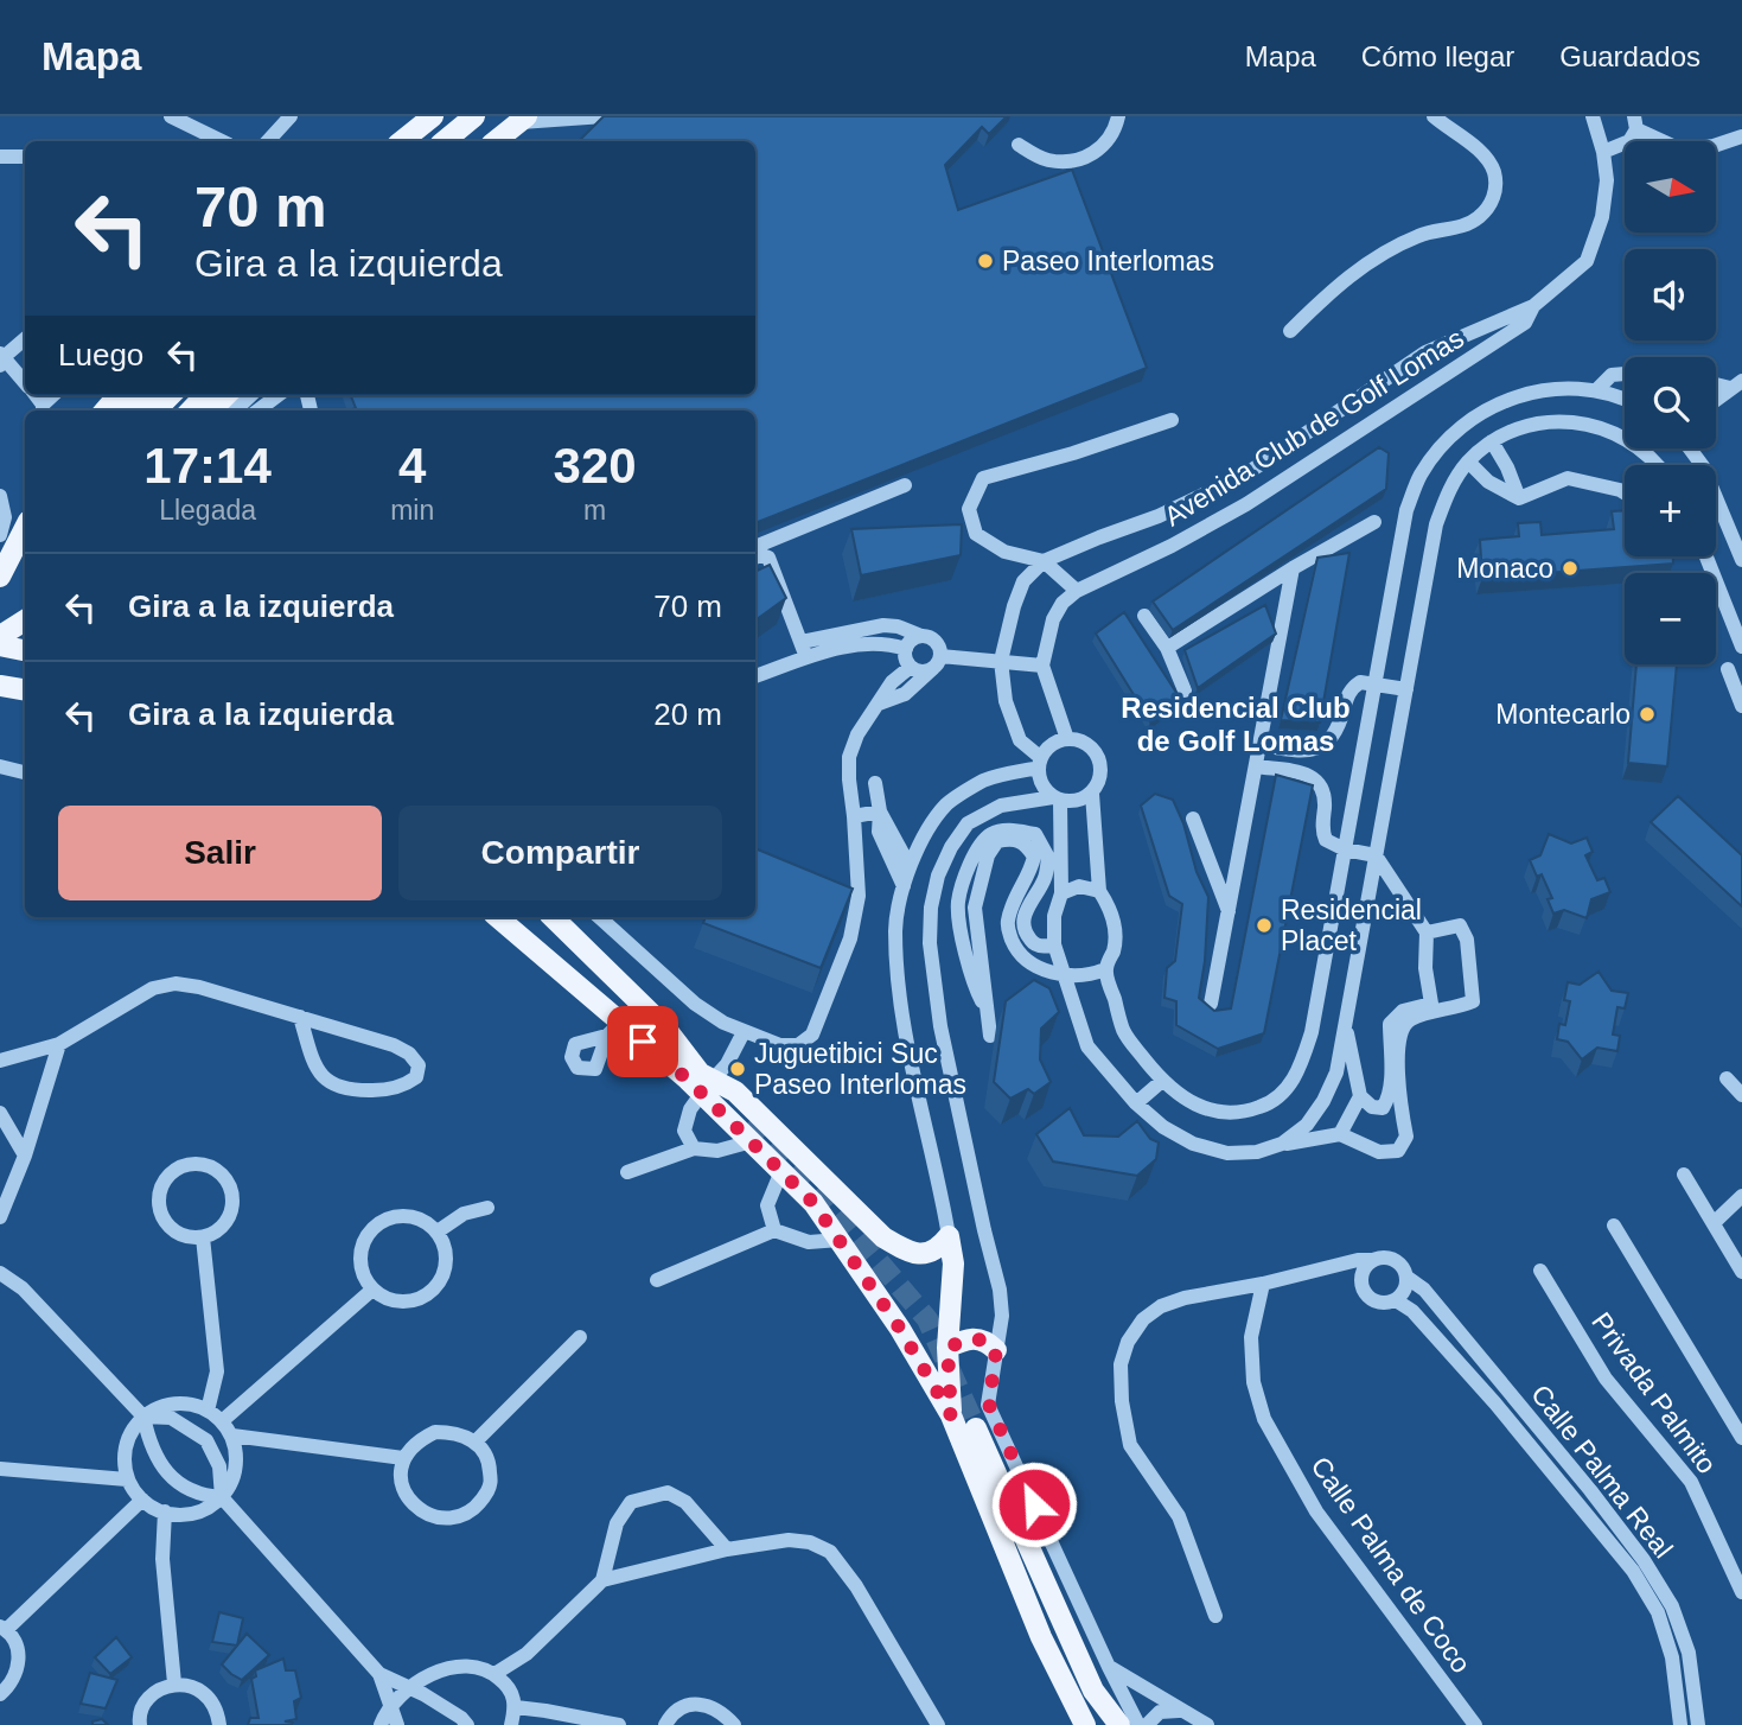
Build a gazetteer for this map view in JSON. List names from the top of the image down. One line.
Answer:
{"streets":{"street":["Avenida Club de Golf Lomas","Privada Palmito","Calle Palma Real","Calle Palma de Coco"]},"districts":["Residencial Club de Golf Lomas"],"places":["Paseo Interlomas","Monaco","Montecarlo","Residencial Placet","Juguetibici Suc Paseo Interlomas"],"north":"right","page":{"header":"Mapa","nav":["Mapa","Cómo llegar","Guardados"],"map_buttons":["+","−"],"turn":["70 m","Gira a la izquierda"],"then":"Luego","eta":["17:14","Llegada","4","min","320","m"],"list":[{"name":"Gira a la izquierda","value":"70 m"},{"name":"Gira a la izquierda","value":"20 m"}],"buttons":["Salir","Compartir"]}}
